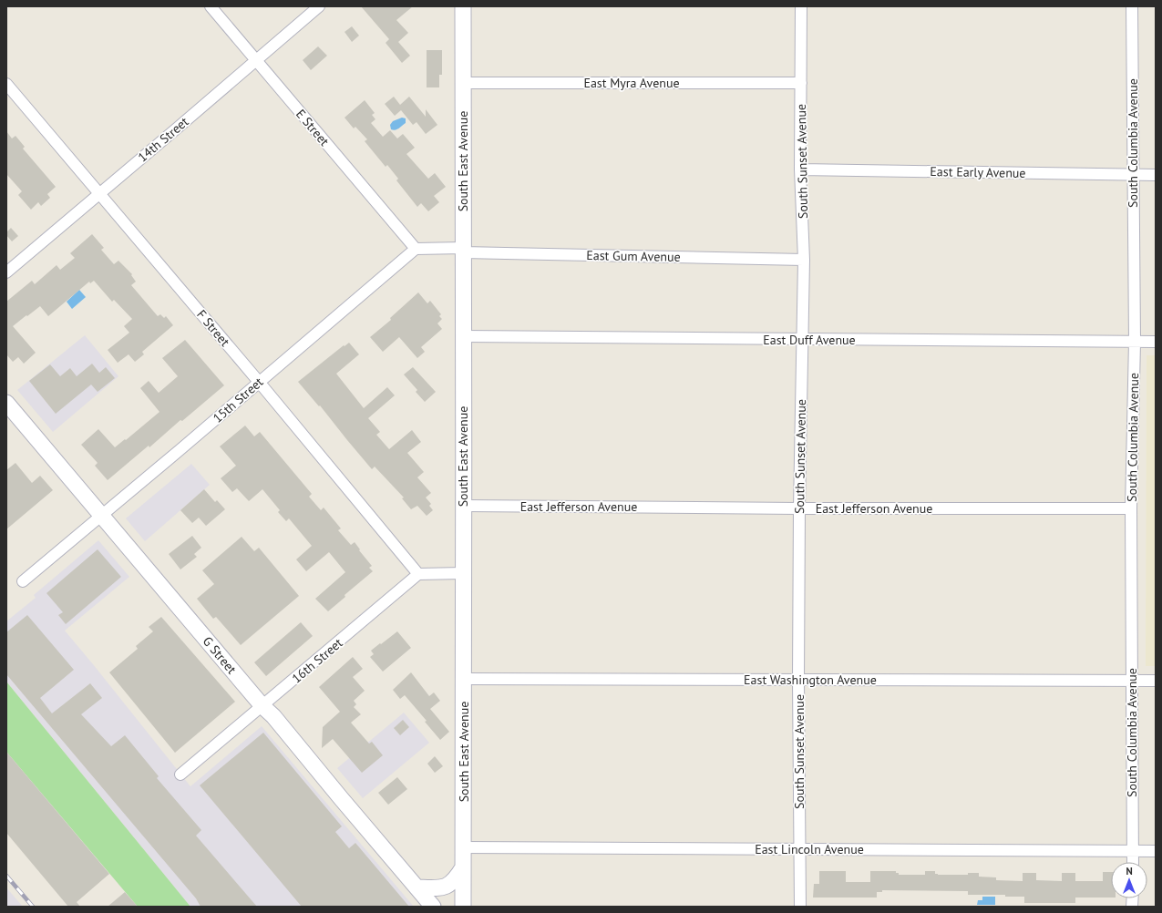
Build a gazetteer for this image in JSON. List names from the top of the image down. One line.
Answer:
{"streets":{"street":["East Myra Avenue","E Street","14th Street","South Columbia Avenue","South East Avenue","South Sunset Avenue","East Early Avenue","East Gum Avenue","F Street","East Duff Avenue","15th Street","East Jefferson Avenue","G Street","16th Street","East Washington Avenue","East Lincoln Avenue"]},"crossings":[["East Myra Avenue","South East Avenue"],["East Myra Avenue","South Sunset Avenue"],["E Street","14th Street"],["E Street","15th Street"],["14th Street","F Street"],["South Columbia Avenue","East Early Avenue"],["South Columbia Avenue","East Duff Avenue"],["South Columbia Avenue","East Jefferson Avenue"],["South Columbia Avenue","East Washington Avenue"],["South Columbia Avenue","East Lincoln Avenue"],["South East Avenue","East Gum Avenue"],["South East Avenue","East Duff Avenue"],["South East Avenue","East Jefferson Avenue"],["South East Avenue","East Washington Avenue"],["South East Avenue","East Lincoln Avenue"],["South Sunset Avenue","East Early Avenue"],["South Sunset Avenue","East Gum Avenue"],["South Sunset Avenue","East Duff Avenue"],["South Sunset Avenue","East Jefferson Avenue"],["South Sunset Avenue","East Washington Avenue"],["South Sunset Avenue","East Lincoln Avenue"],["F Street","15th Street"],["F Street","16th Street"],["15th Street","G Street"],["G Street","16th Street"]],"north":"top"}
